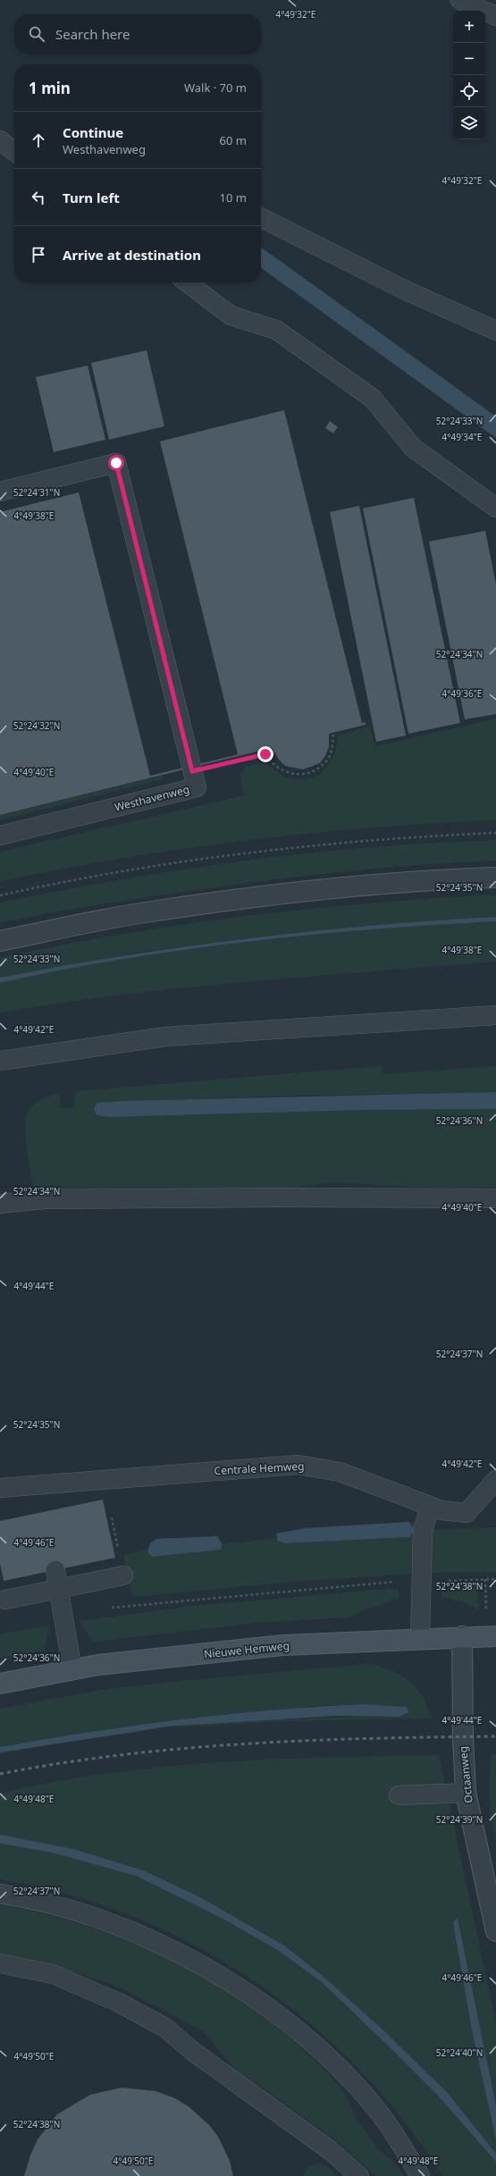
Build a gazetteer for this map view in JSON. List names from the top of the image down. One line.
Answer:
{"streets":{"main road":["Nieuwe Hemweg"],"street":["Octaanweg"],"lane":["Westhavenweg","Centrale Hemweg"]},"crossings":[["Nieuwe Hemweg","Octaanweg"]],"page":{"map_buttons":["+","−"],"search":"Search here","heading":["1 min","Walk · 70 m"],"list":[["Continue","Westhavenweg","60 m"],["Turn left","10 m"],"Arrive at destination"]},"coordinates":["4°49'32\"E","52°24'33\"N","4°49'34\"E","52°24'31\"N","4°49'38\"E","52°24'34\"N","4°49'36\"E","52°24'32\"N","4°49'40\"E","52°24'35\"N","4°49'42\"E","52°24'36\"N","4°49'44\"E","52°24'37\"N","4°49'46\"E","52°24'38\"N","4°49'48\"E","52°24'39\"N","52°24'40\"N","4°49'50\"E"]}
